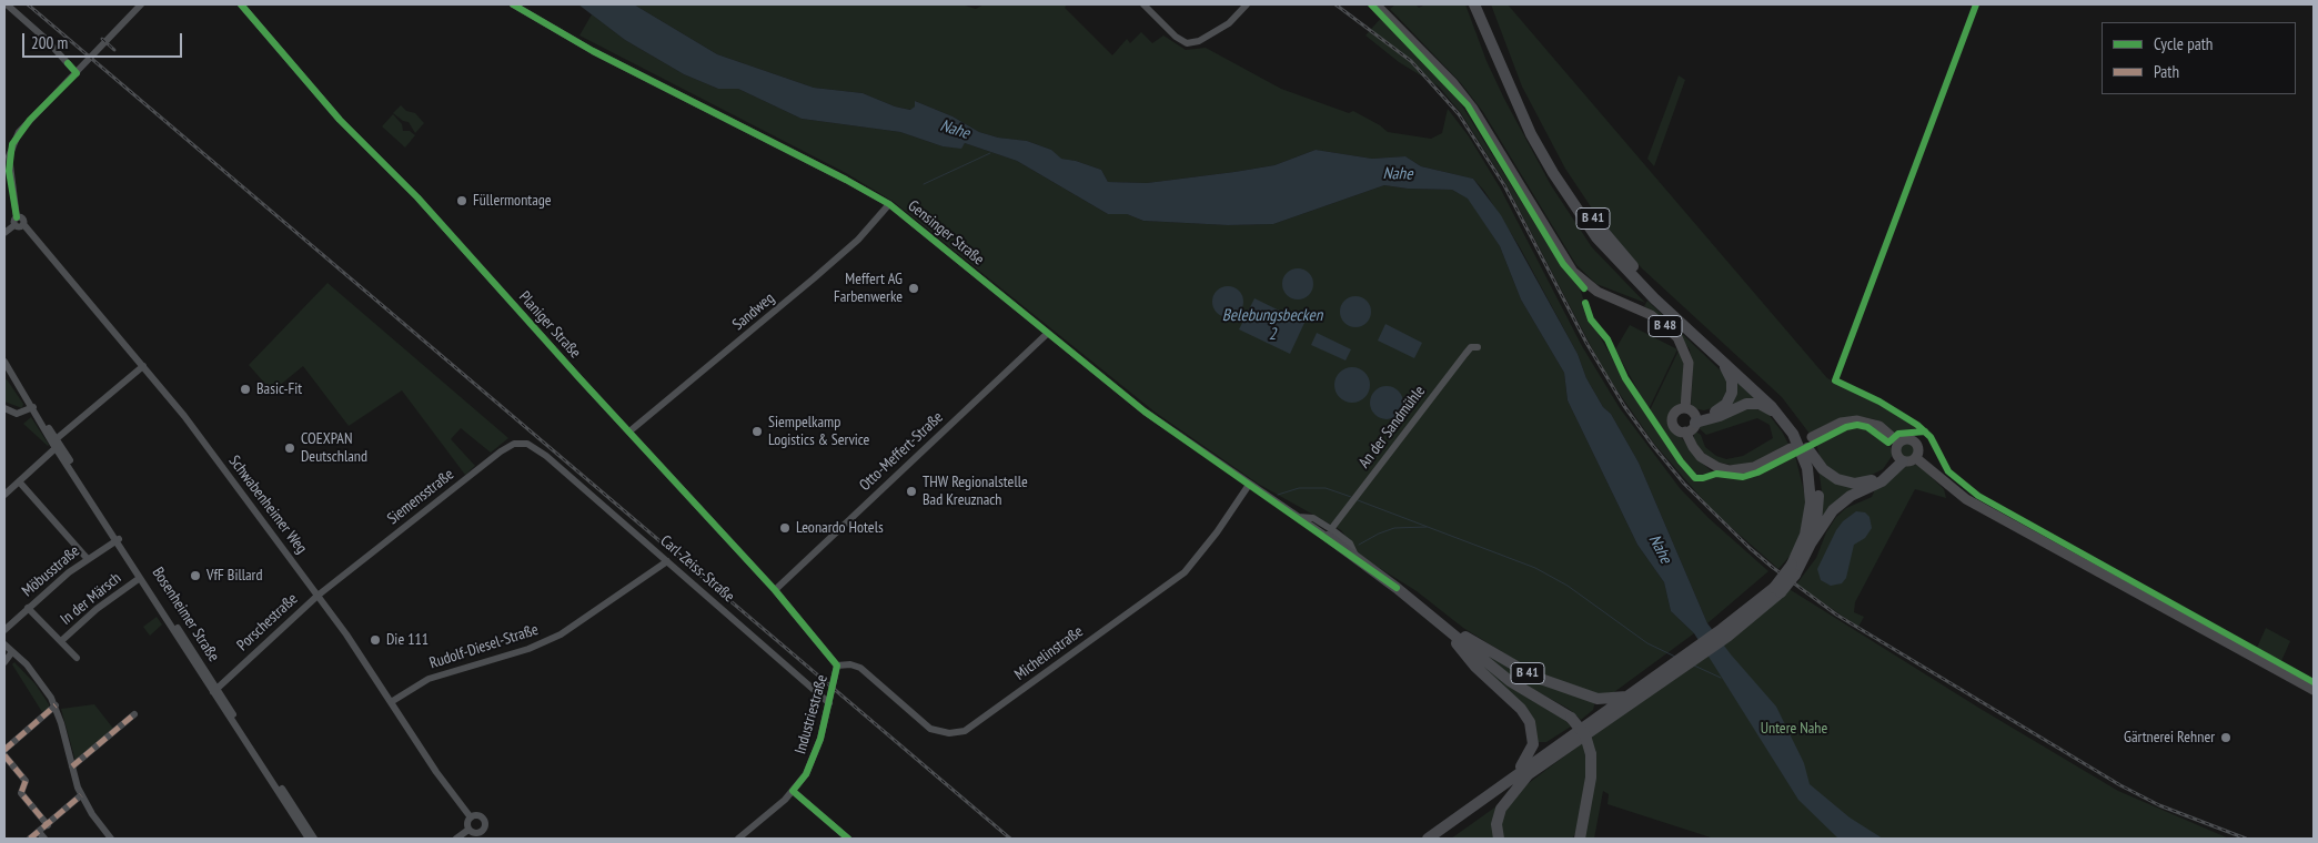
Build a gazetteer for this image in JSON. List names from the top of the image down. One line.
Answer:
{"streets":{"highway":["B 41"],"main road":["B 48"],"street":["Gensinger Straße","Sandweg","Planiger Straße","An der Sandmühle","Otto-Meffert-Straße","Siemensstraße","Schwabenheimer Weg","Carl-Zeiss-Straße","Möbusstraße","In der Märsch","Bosenheimer Straße","Porschestraße","Rudolf-Diesel-Straße","Michelinstraße","Industriestraße"]},"crossings":[["Gensinger Straße","Sandweg"],["Gensinger Straße","An der Sandmühle"],["Gensinger Straße","Otto-Meffert-Straße"],["Gensinger Straße","Michelinstraße"],["Sandweg","Planiger Straße"],["Planiger Straße","Otto-Meffert-Straße"],["Planiger Straße","Michelinstraße"],["Planiger Straße","Industriestraße"],["Siemensstraße","Schwabenheimer Weg"],["Siemensstraße","Carl-Zeiss-Straße"],["Siemensstraße","Porschestraße"],["Schwabenheimer Weg","Porschestraße"],["Schwabenheimer Weg","Rudolf-Diesel-Straße"],["Carl-Zeiss-Straße","Rudolf-Diesel-Straße"],["Carl-Zeiss-Straße","Industriestraße"],["Möbusstraße","In der Märsch"],["Möbusstraße","Bosenheimer Straße"],["In der Märsch","Bosenheimer Straße"],["Bosenheimer Straße","Porschestraße"],["Michelinstraße","Industriestraße"]],"water":["Nahe","Belebungsbecken 2"],"parks":["Untere Nahe"],"places":["Füllermontage","Meffert AG Farbenwerke","Basic-Fit","Siempelkamp Logistics & Service","COEXPAN Deutschland","THW Regionalstelle Bad Kreuznach","Leonardo Hotels","VfF Billard","Die 111","Gärtnerei Rehner"],"legend":["Cycle path","Path"],"scale_bar":"200 m"}
